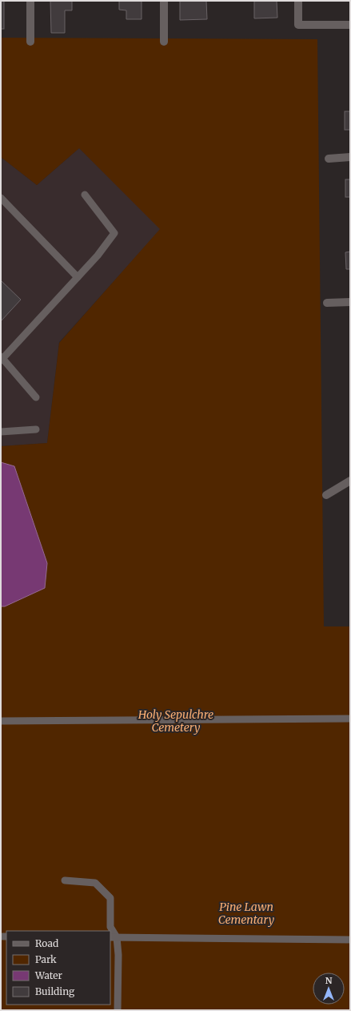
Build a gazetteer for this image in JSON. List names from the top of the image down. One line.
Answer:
{"parks":["Holy Sepulchre Cemetery","Pine Lawn Cementary"],"legend":["Road","Park","Water","Building"],"north":"top"}
